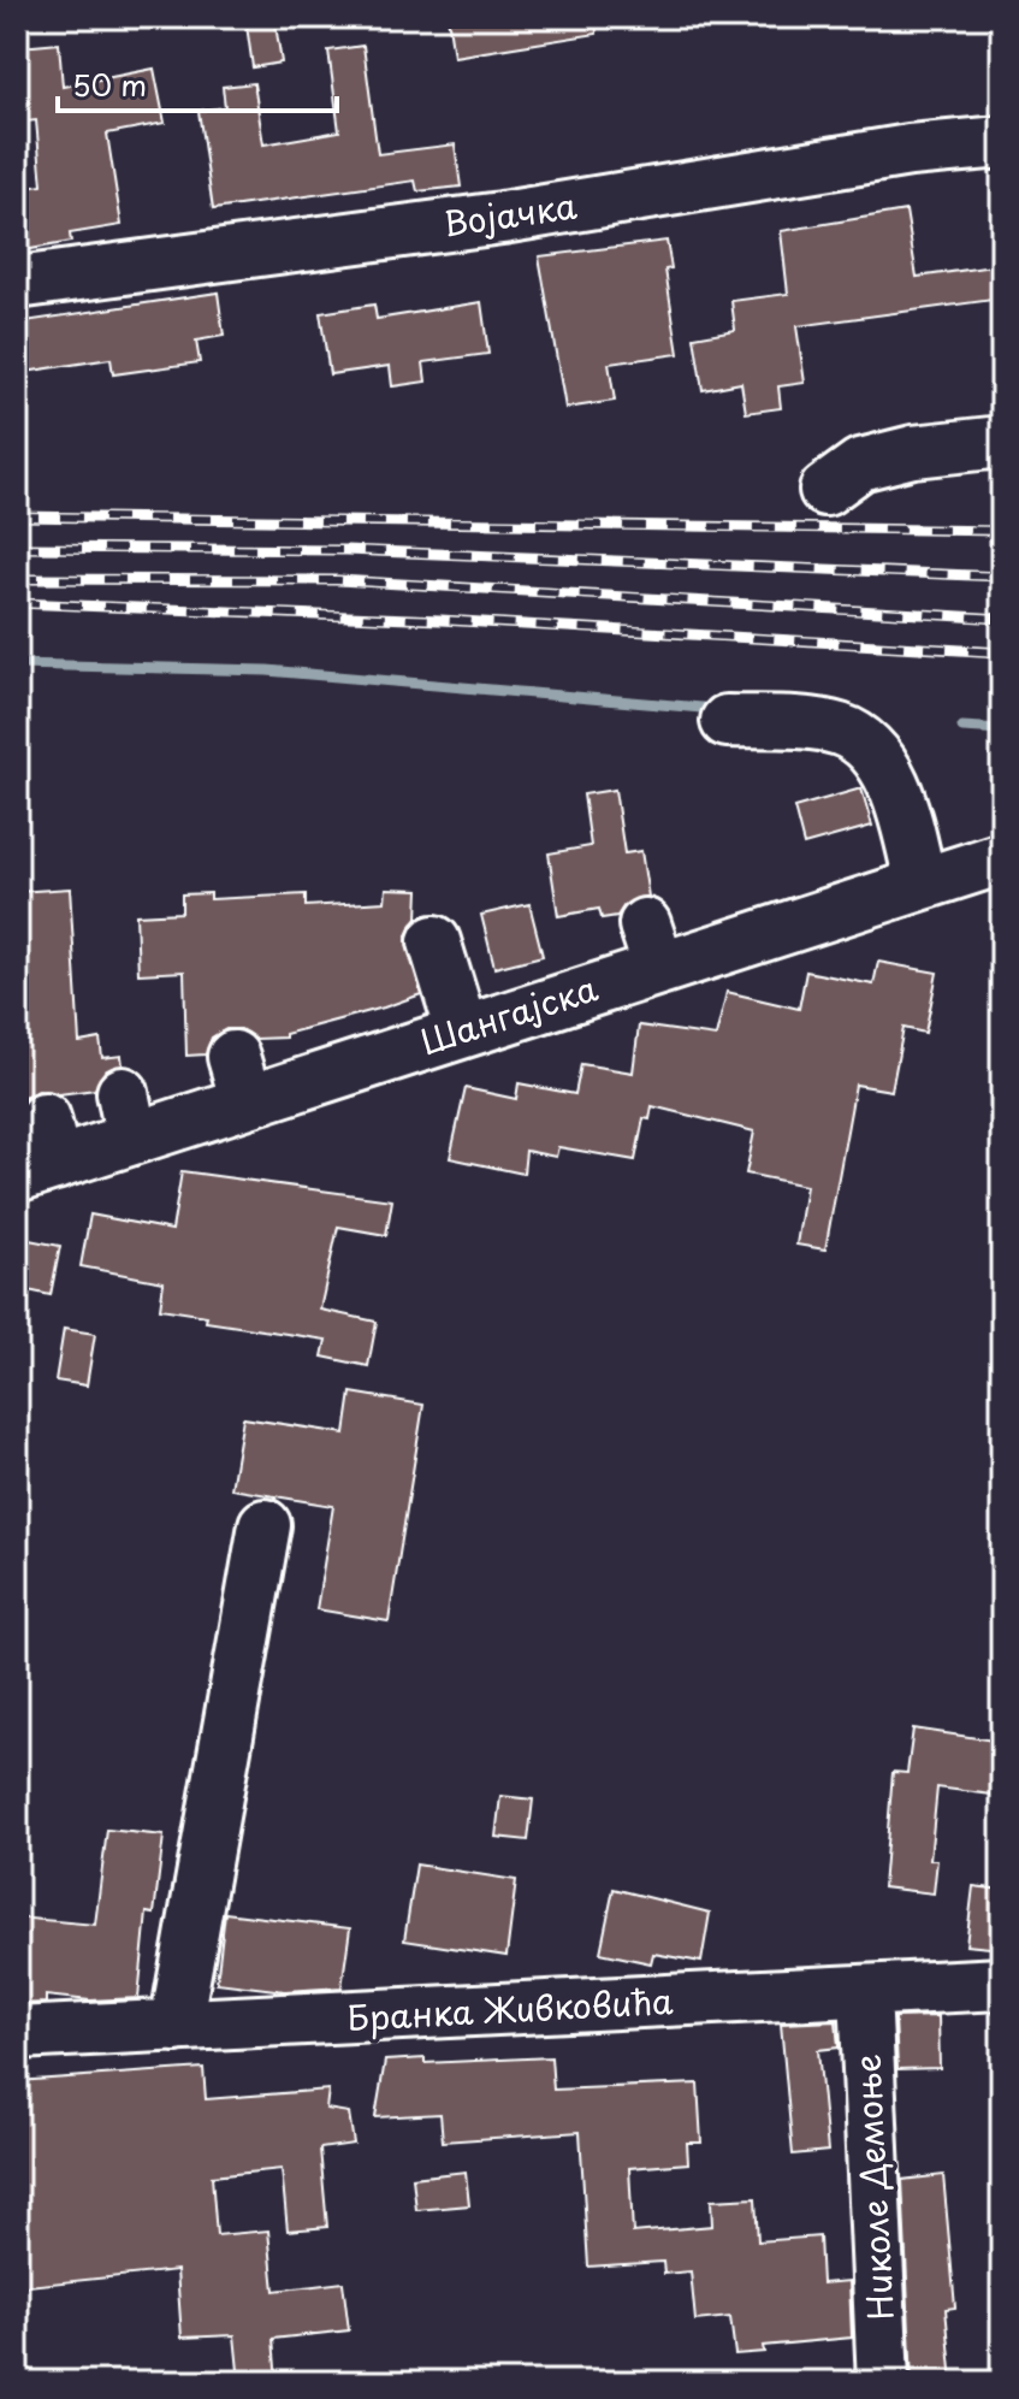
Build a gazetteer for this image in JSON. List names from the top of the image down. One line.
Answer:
{"streets":{"street":["Војачка","Шангајска","Бранка Живковића","Николе Демоње"]},"crossings":[["Бранка Живковића","Николе Демоње"]],"scale_bar":"50 m"}
